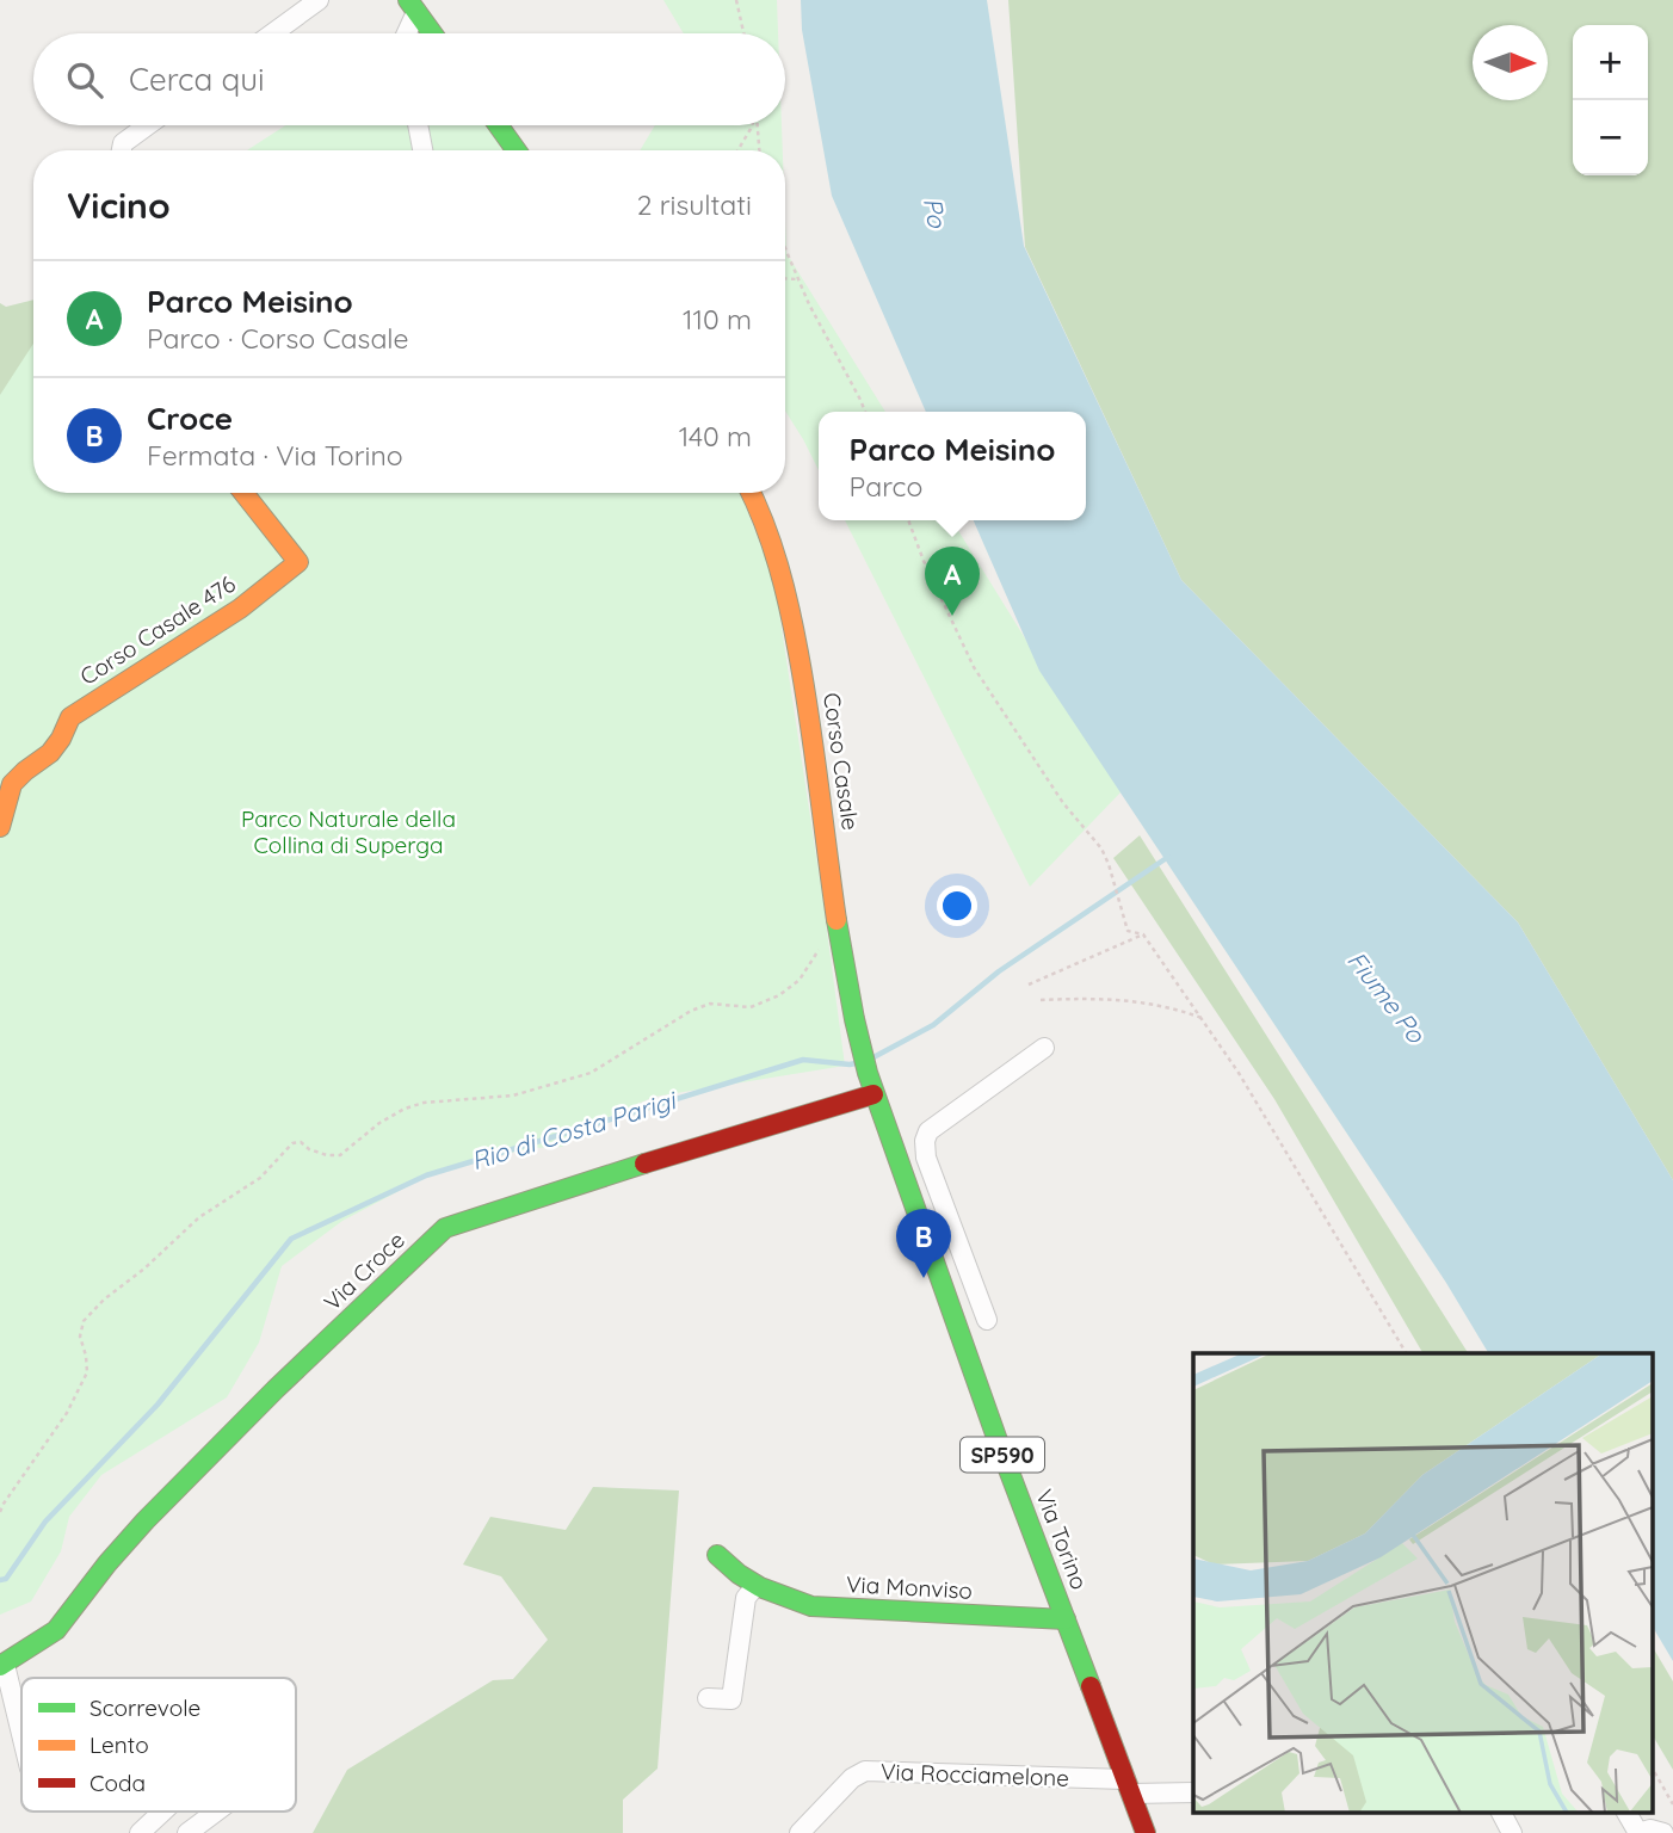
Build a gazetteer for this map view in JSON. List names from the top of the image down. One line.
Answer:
{"streets":{"street":["Corso Casale 476","Corso Casale","Via Croce","SP590","Via Torino","Via Monviso","Via Rocciamelone"]},"crossings":[["Corso Casale","Via Torino"],["Via Croce","Via Torino"],["Via Torino","Via Monviso"],["Via Torino","Via Rocciamelone"]],"water":["Po","Fiume Po","Rio di Costa Parigi"],"parks":["Parco Naturale della Collina di Superga"],"legend":["Scorrevole","Lento","Coda"],"north":"right","page":{"map_buttons":["+","−"],"search":"Cerca qui","heading":["Vicino","2 risultati"],"list":[{"mark":"A","name":"Parco Meisino","note":"Parco · Corso Casale","value":"110 m"},{"mark":"B","name":"Croce","note":"Fermata · Via Torino","value":"140 m"}],"popup":["Parco Meisino","Parco"],"pins":["A","B"]}}
